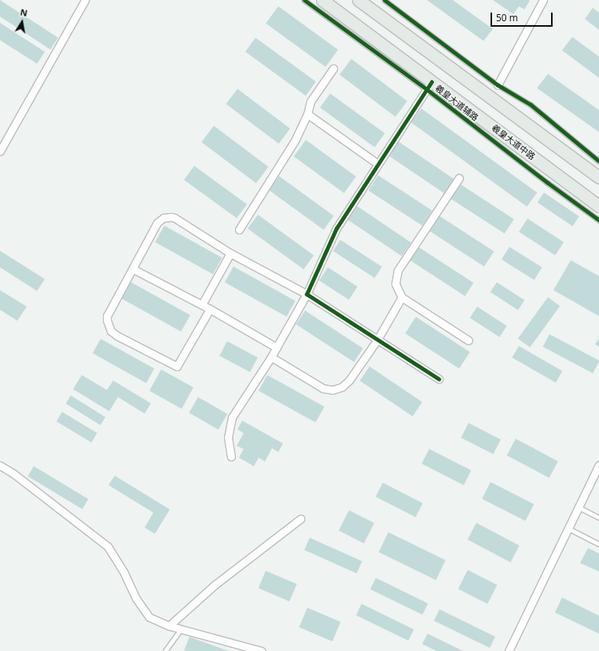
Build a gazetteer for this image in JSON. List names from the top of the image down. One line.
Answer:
{"streets":{"main road":["羲皇大道中路"],"lane":["羲皇大道辅路"]},"crossings":[["羲皇大道辅路","羲皇大道中路"]],"scale_bar":"50 m","north":"top"}
